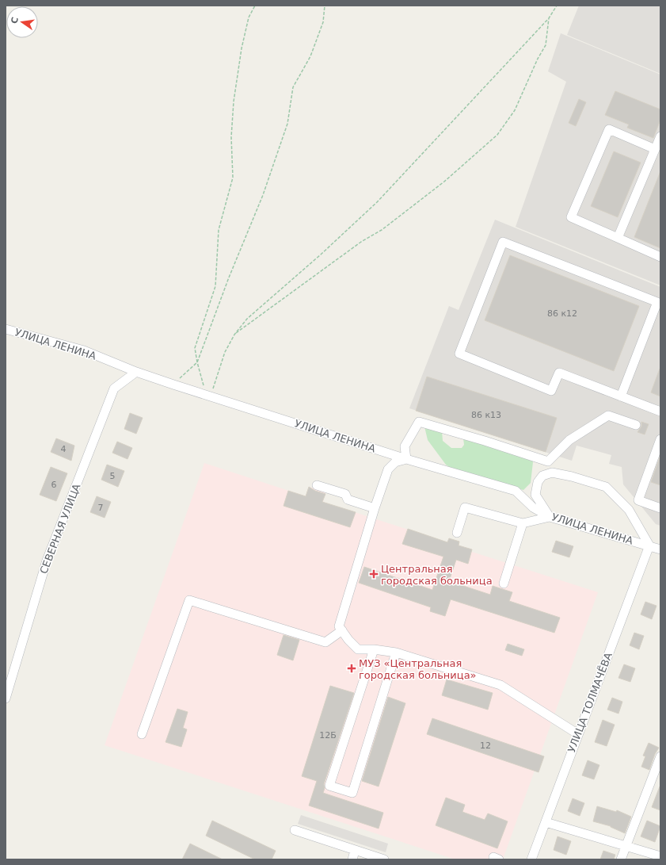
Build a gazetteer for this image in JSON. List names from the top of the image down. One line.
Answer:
{"streets":{"street":["УЛИЦА ЛЕНИНА","СЕВЕРНАЯ УЛИЦА","УЛИЦА ТОЛМАЧЁВА"]},"crossings":[["УЛИЦА ЛЕНИНА","СЕВЕРНАЯ УЛИЦА"],["УЛИЦА ЛЕНИНА","УЛИЦА ТОЛМАЧЁВА"]],"places":{"health":["Центральная городская больница","МУЗ «Центральная городская больница»"]},"house_numbers":["86 к12","86 к13","4","5","6","7","12Б","12"],"north":"left"}
